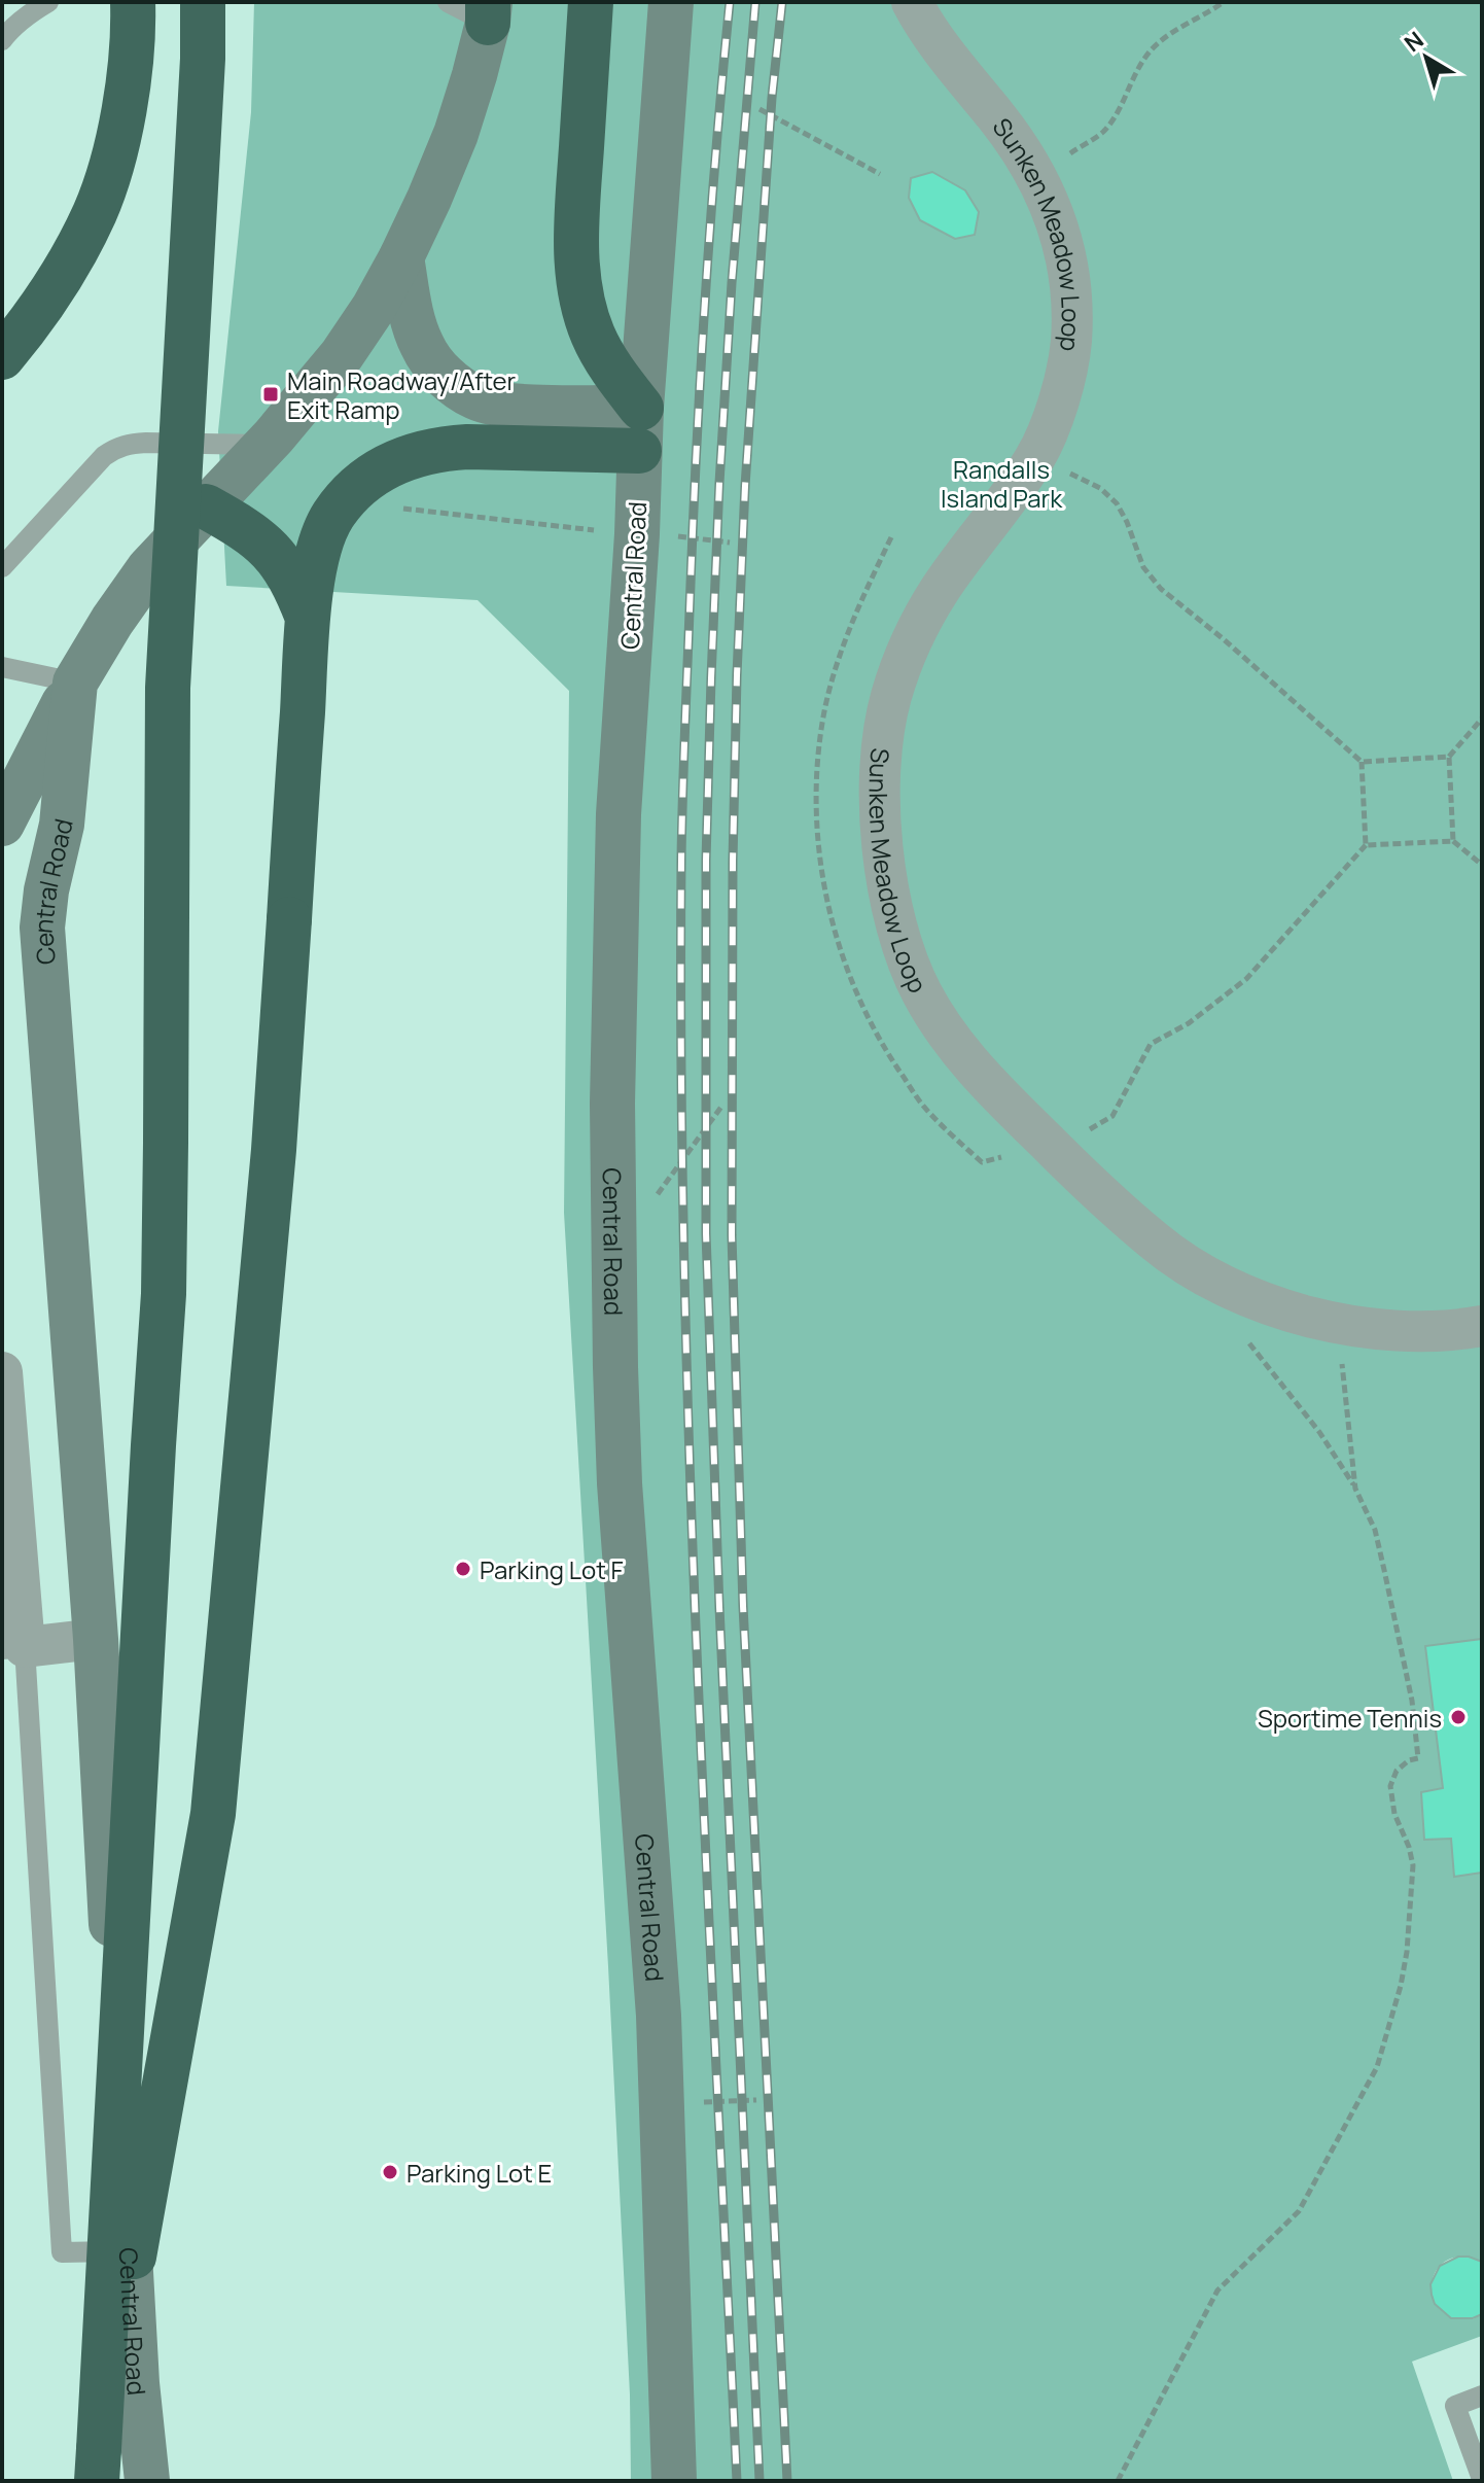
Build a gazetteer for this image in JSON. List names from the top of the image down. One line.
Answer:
{"streets":{"street":["Sunken Meadow Loop","Central Road"]},"parks":["Randalls Island Park"],"places":{"transit":["Main Roadway/After Exit Ramp"],"other":["Parking Lot F","Sportime Tennis","Parking Lot E"]},"north":"top left"}
